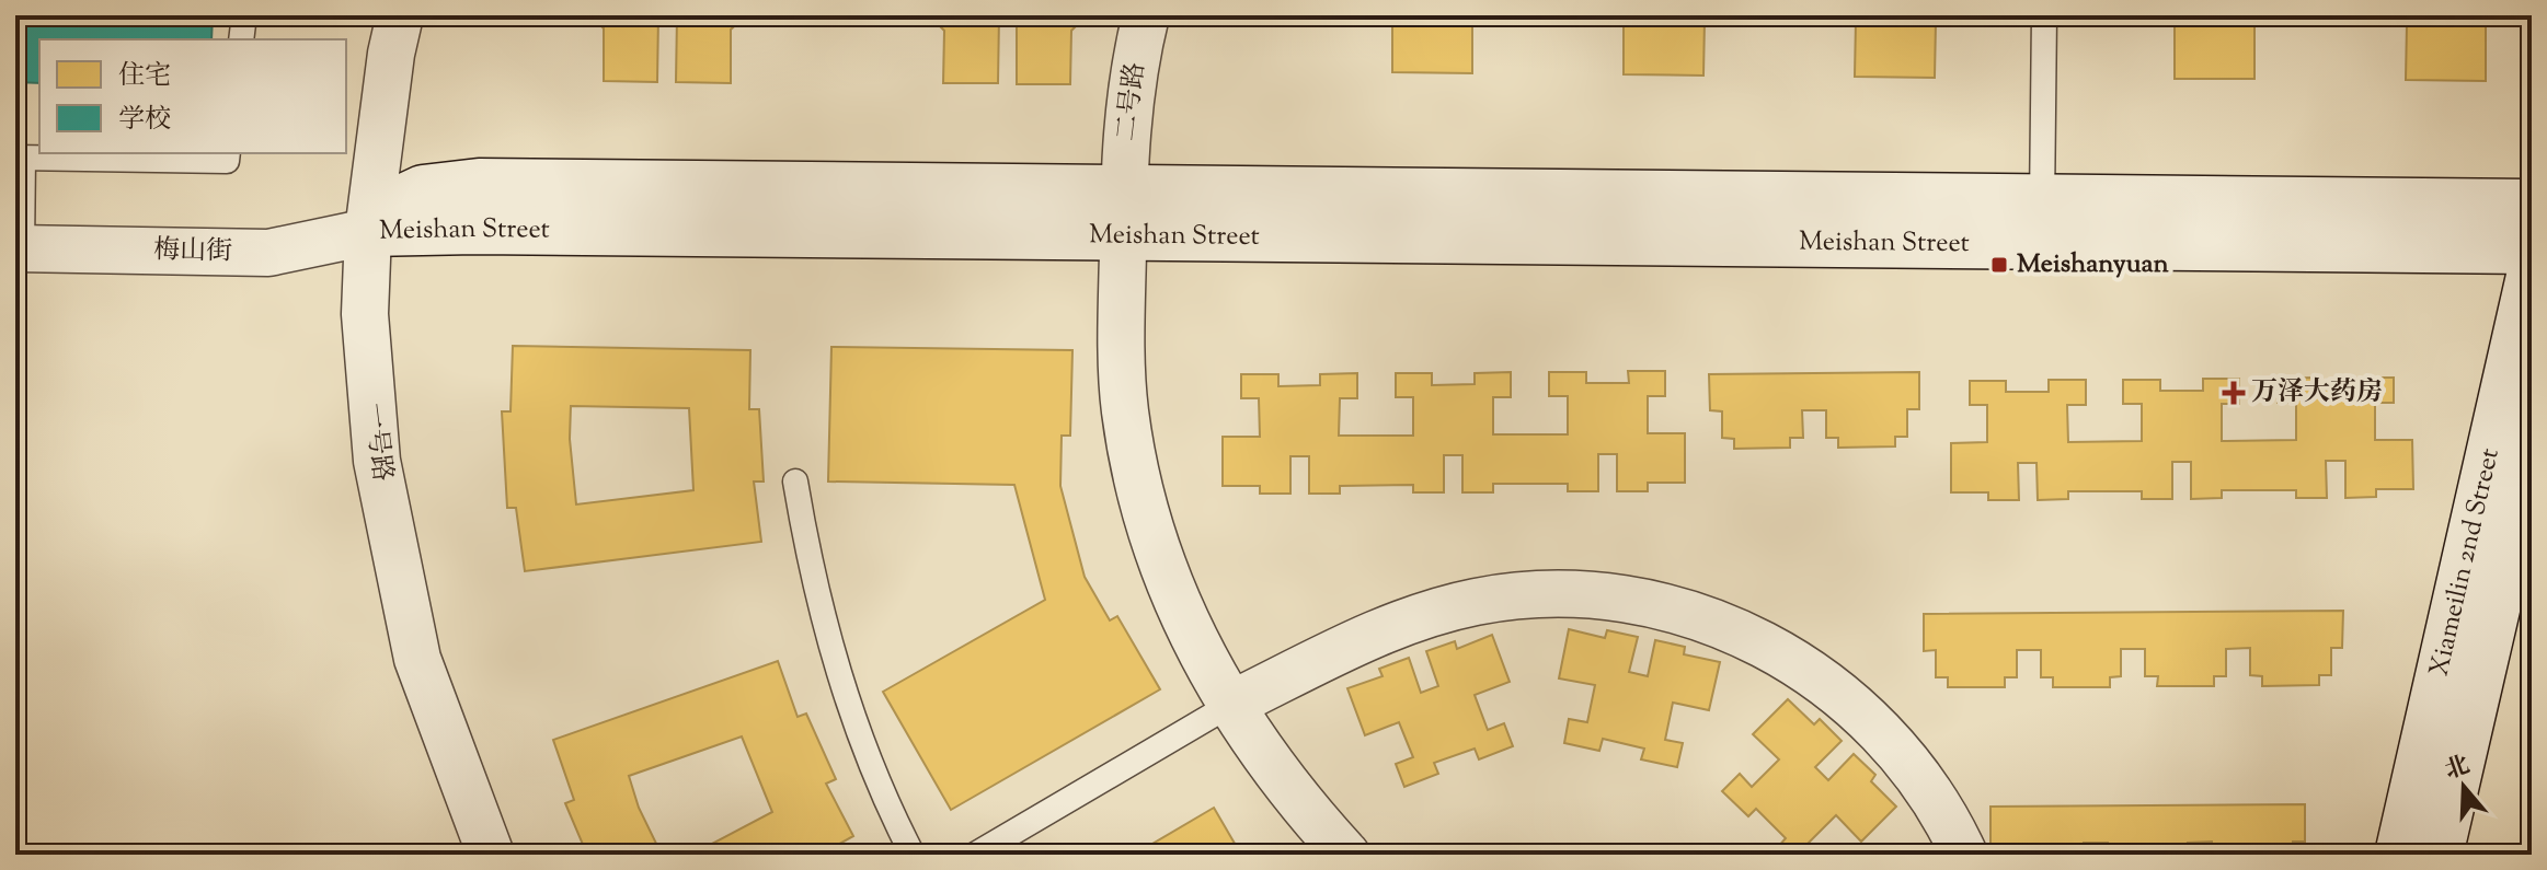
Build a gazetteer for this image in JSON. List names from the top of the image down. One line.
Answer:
{"streets":{"street":["二号路","Meishan Street","梅山街","一号路","Xiameilin 2nd Street"]},"crossings":[["二号路","Meishan Street"],["Meishan Street","梅山街"],["Meishan Street","一号路"],["梅山街","一号路"]],"places":{"transit":["Meishanyuan"],"health":["万泽大药房"]},"legend":["住宅","学校"],"north":"top"}
